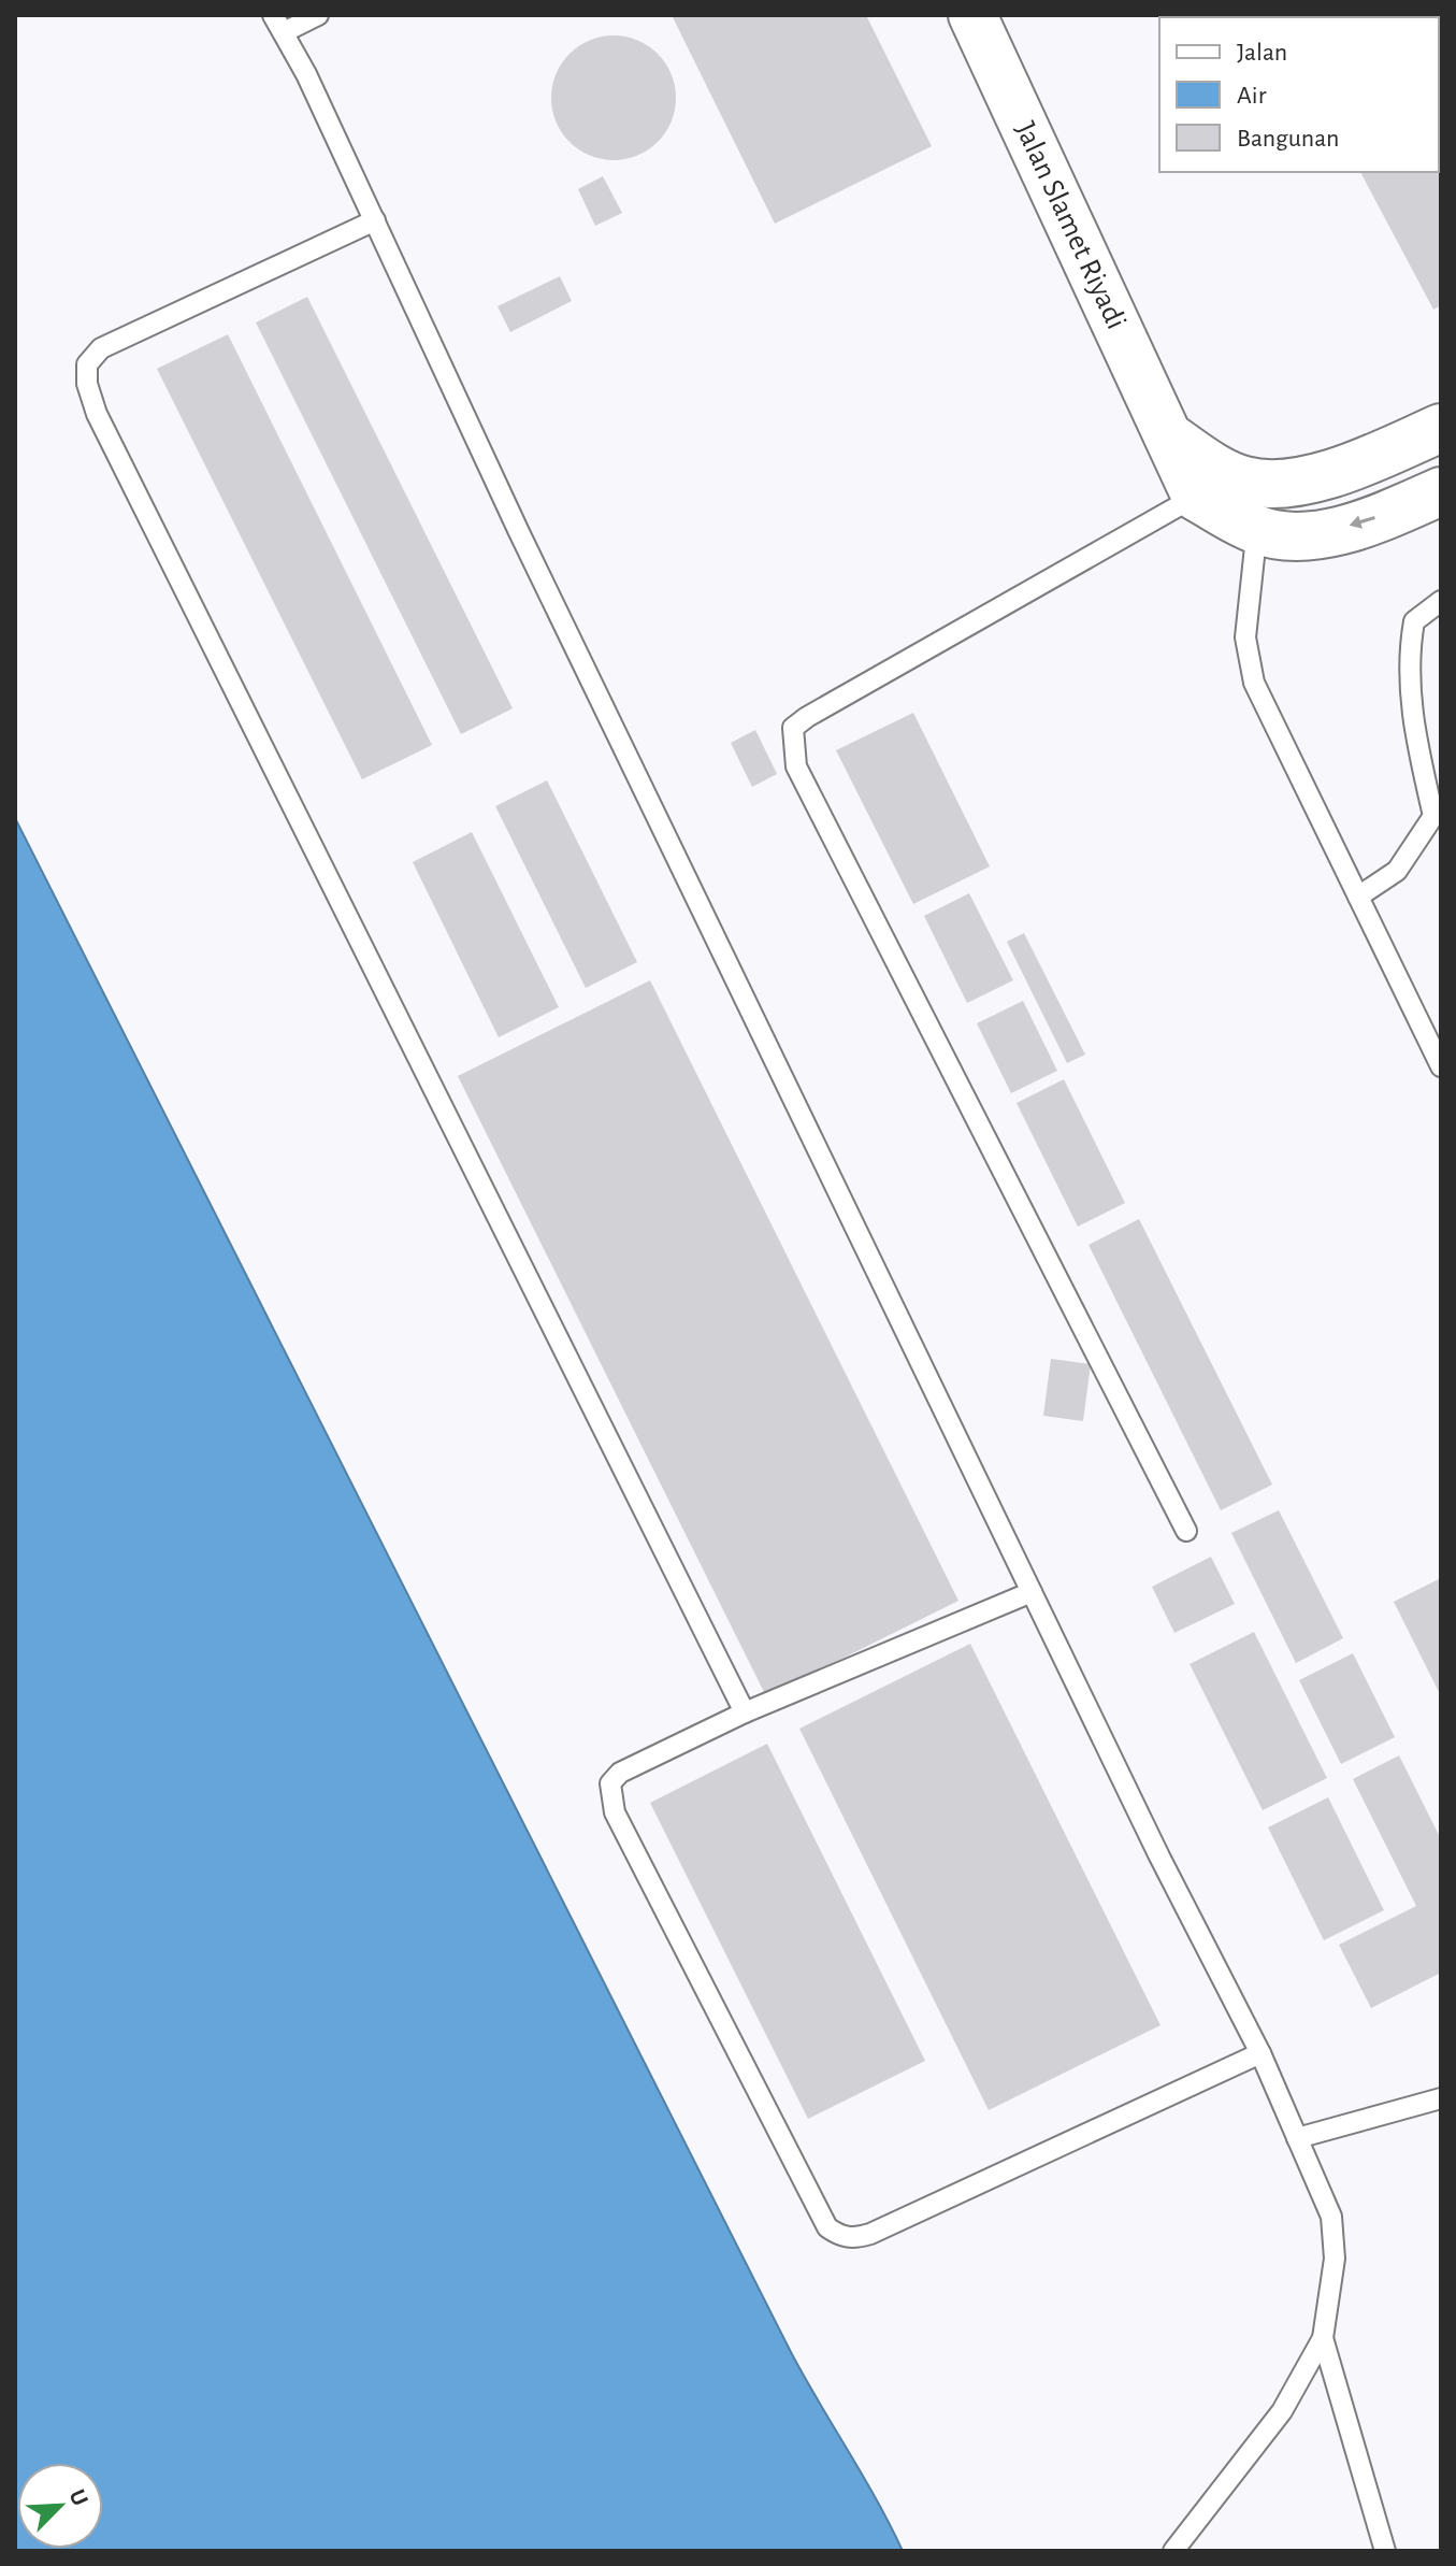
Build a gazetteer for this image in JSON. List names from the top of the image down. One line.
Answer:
{"streets":{"street":["Jalan Slamet Riyadi"]},"legend":["Jalan","Air","Bangunan"],"north":"top right"}
